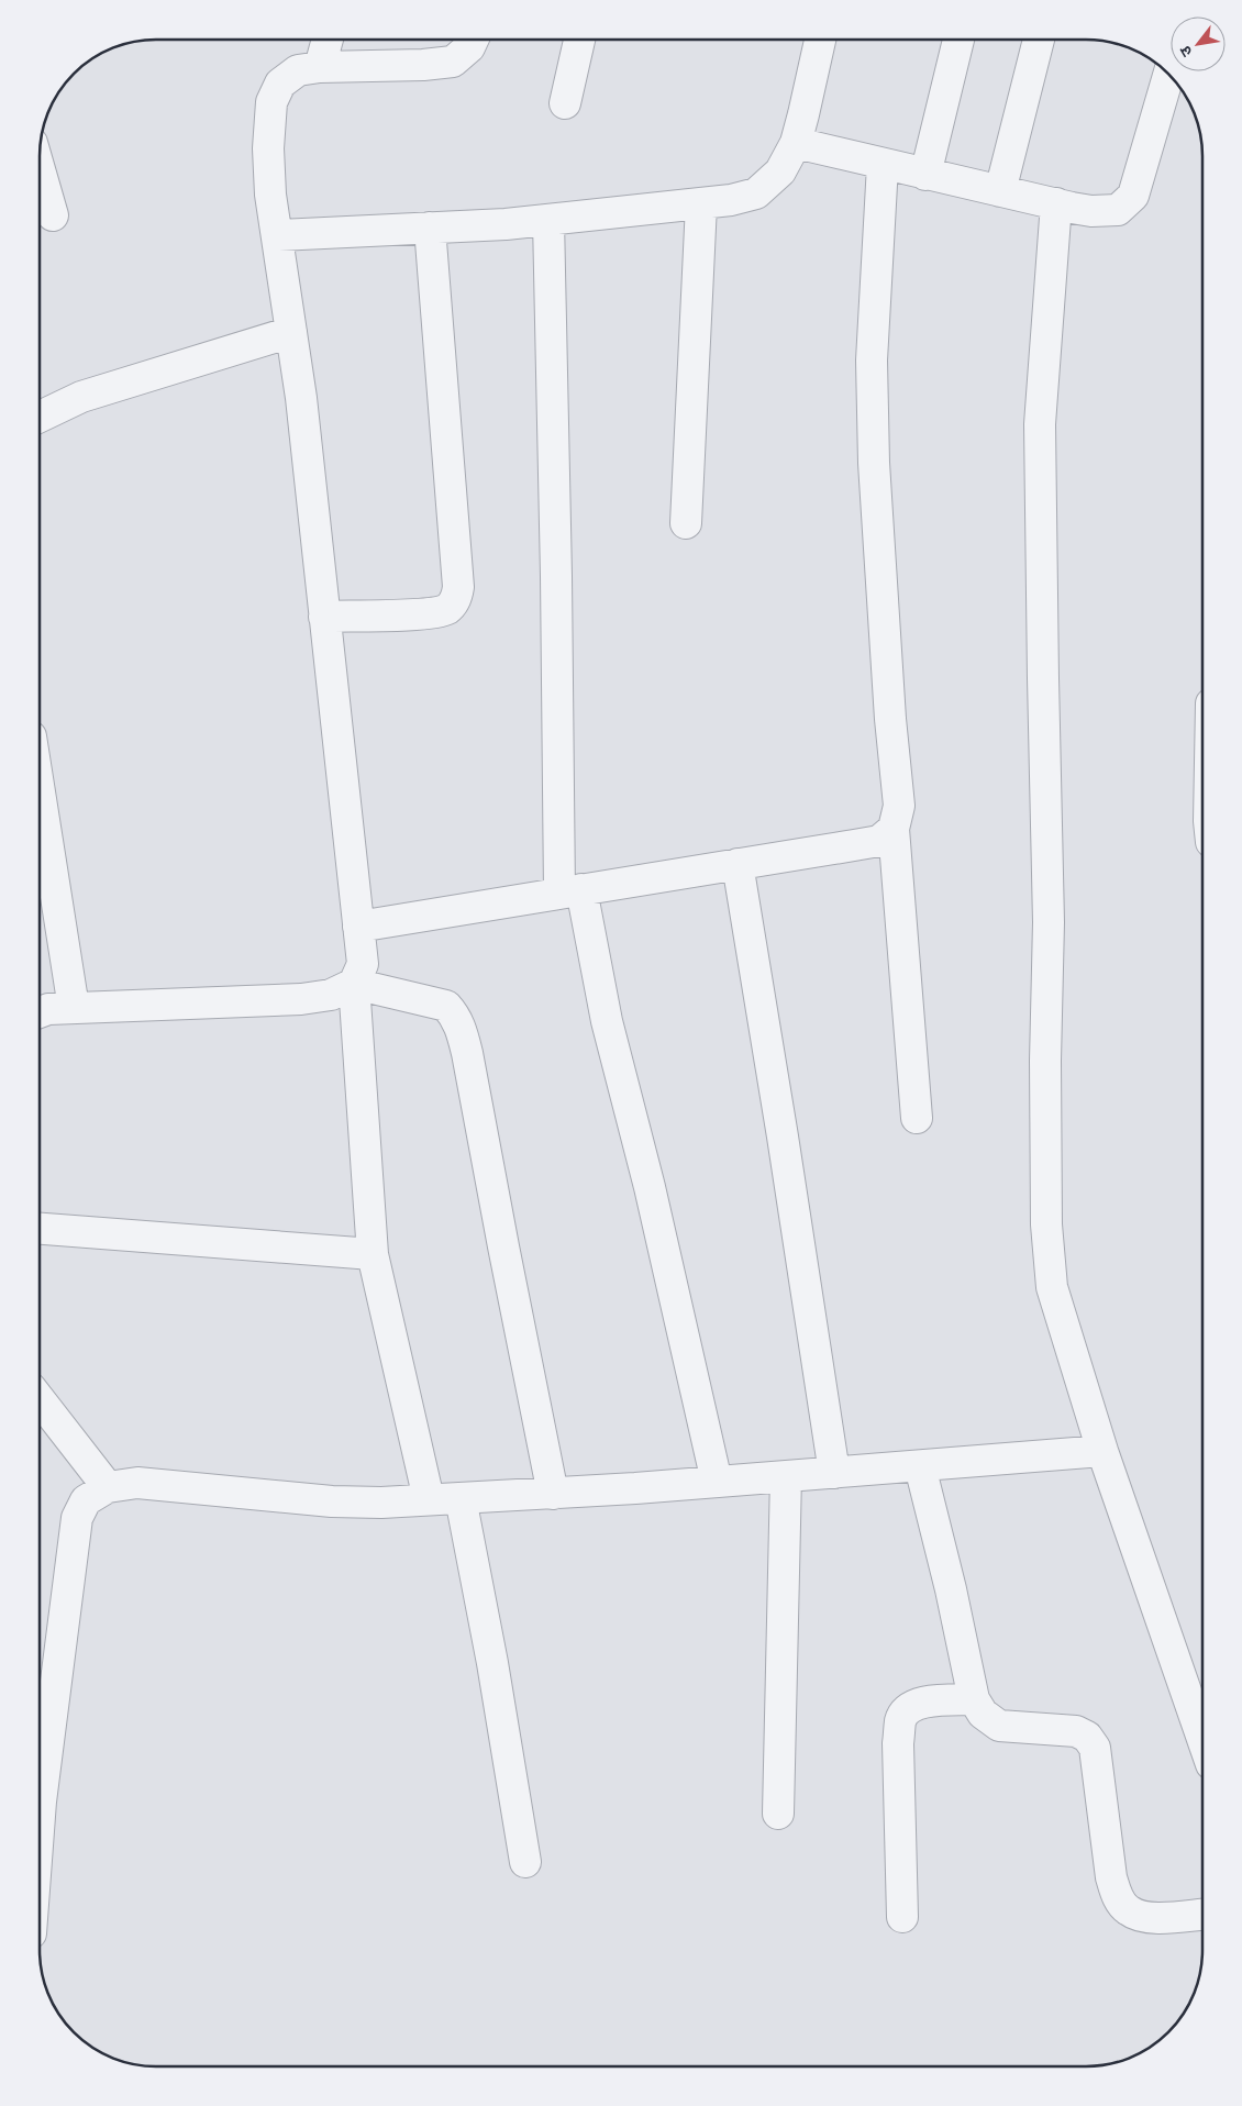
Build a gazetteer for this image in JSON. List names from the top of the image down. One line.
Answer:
{"north":"bottom left"}
